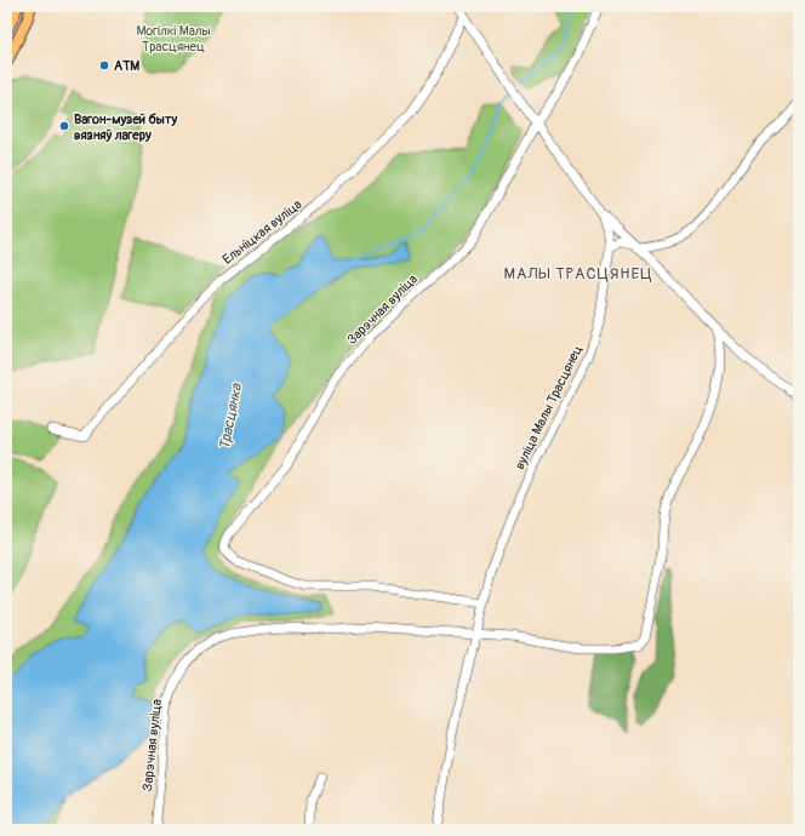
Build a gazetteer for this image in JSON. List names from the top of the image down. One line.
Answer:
{"streets":{"street":["Ельніцкая вуліца","Зарэчная вуліца","вуліца Малы Трасцянец"]},"crossings":[["Зарэчная вуліца","вуліца Малы Трасцянец"]],"districts":["МАЛЫ ТРАСЦЯНЕЦ"],"water":["Трасцянка"],"parks":["Могілкі Малы Трасцянец"],"places":["АТМ","Вагон-музей быту вязняў лагеру"]}
